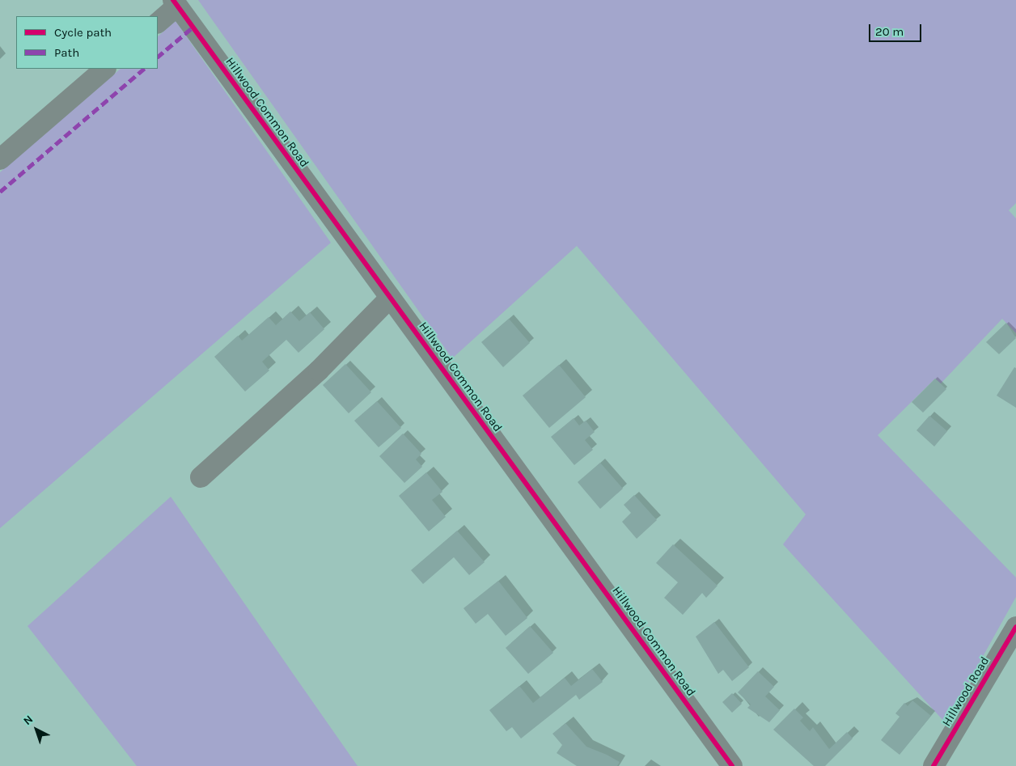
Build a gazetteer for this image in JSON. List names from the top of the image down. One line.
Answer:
{"streets":{"street":["Hillwood Common Road","Hillwood Road"]},"legend":["Cycle path","Path"],"scale_bar":"20 m","north":"top left"}
